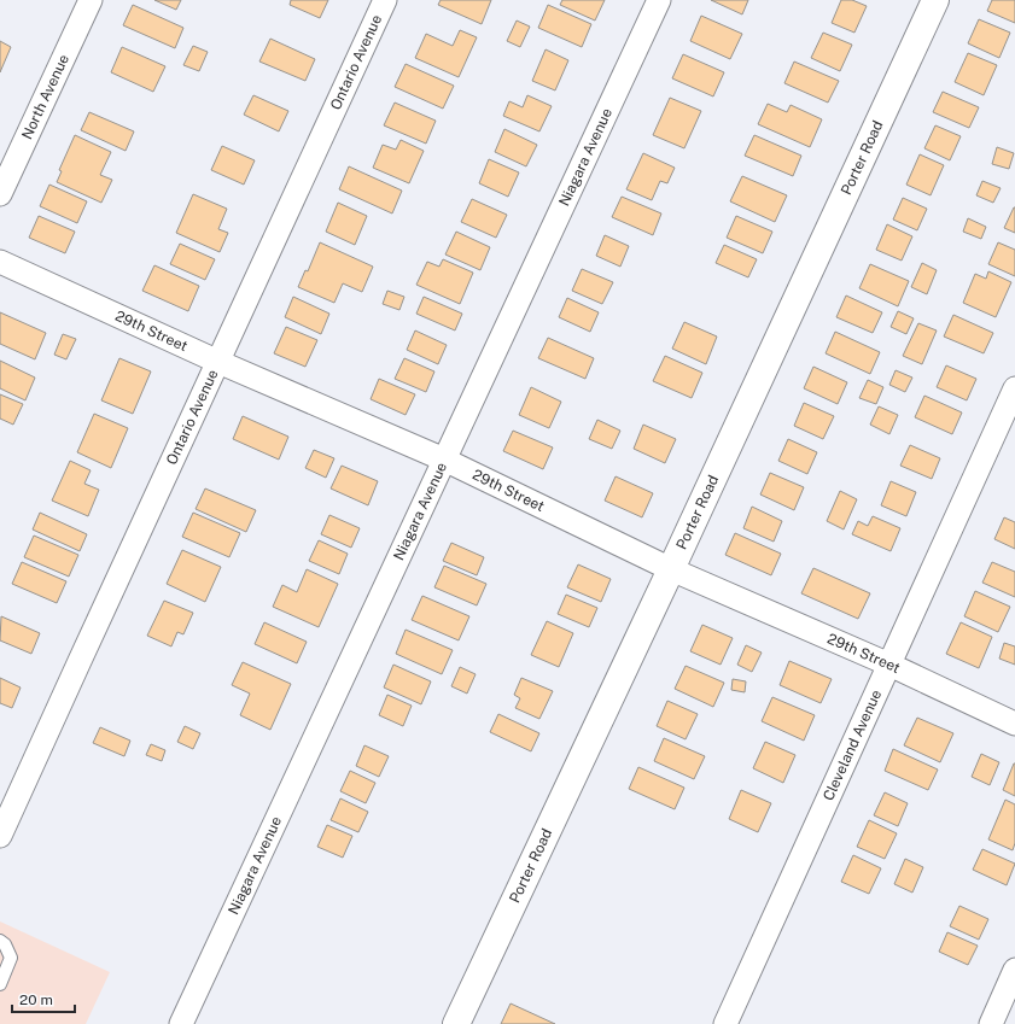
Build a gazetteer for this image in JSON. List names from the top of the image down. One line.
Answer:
{"streets":{"main road":["Porter Road"],"street":["Ontario Avenue","North Avenue","Niagara Avenue","29th Street","Cleveland Avenue"]},"crossings":[["Ontario Avenue","29th Street"],["Niagara Avenue","29th Street"],["Porter Road","29th Street"],["29th Street","Cleveland Avenue"]],"scale_bar":"20 m"}
